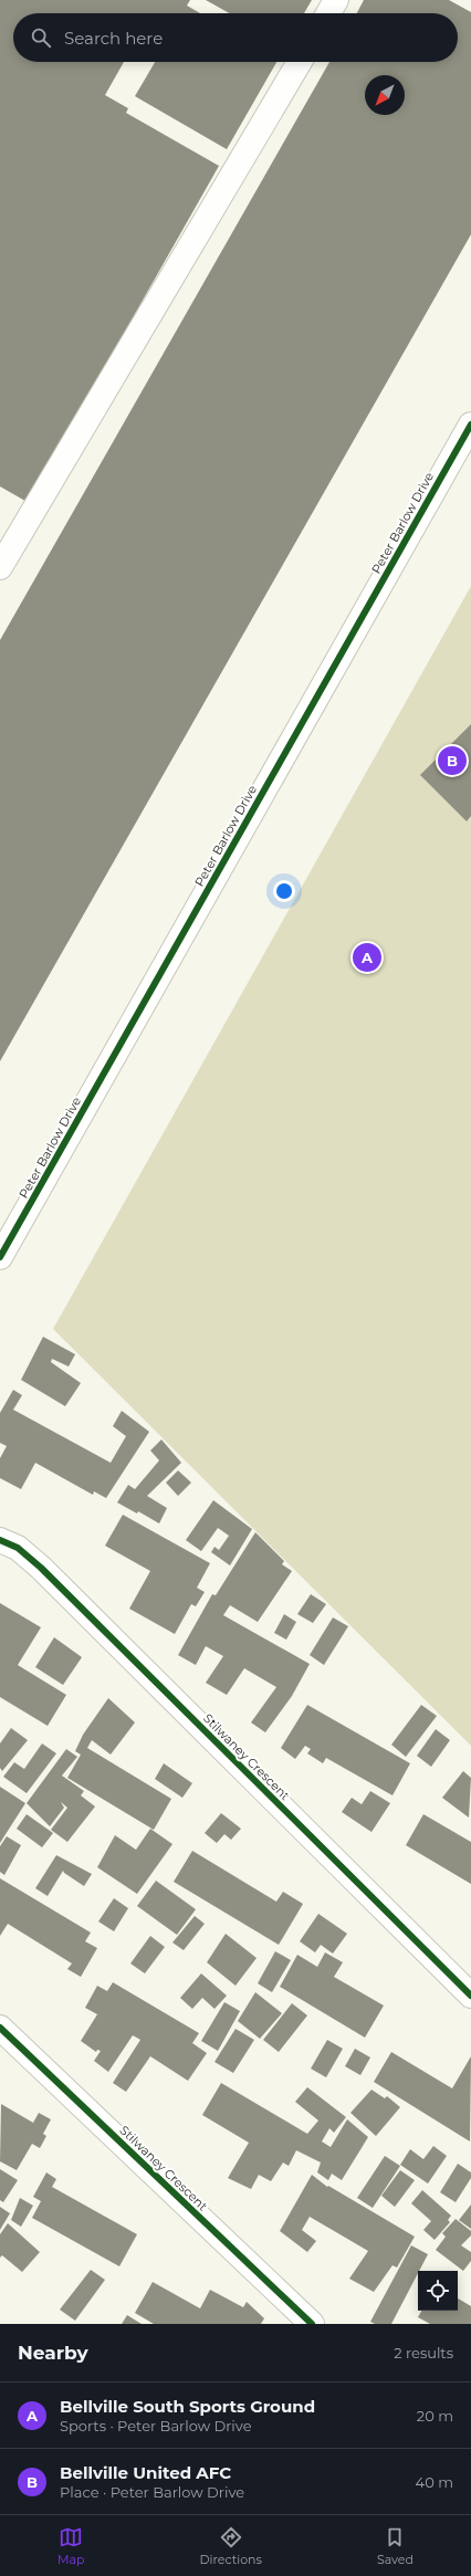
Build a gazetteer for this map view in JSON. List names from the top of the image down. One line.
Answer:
{"streets":{"street":["Peter Barlow Drive","Stilwaney Crescent"]},"north":"bottom left","page":{"search":"Search here","pins":["B","A"],"heading":["Nearby","2 results"],"list":[{"mark":"A","name":"Bellville South Sports Ground","note":"Sports · Peter Barlow Drive","value":"20 m"},{"mark":"B","name":"Bellville United AFC","note":"Place · Peter Barlow Drive","value":"40 m"}],"nav":["Map","Directions","Saved"]}}
